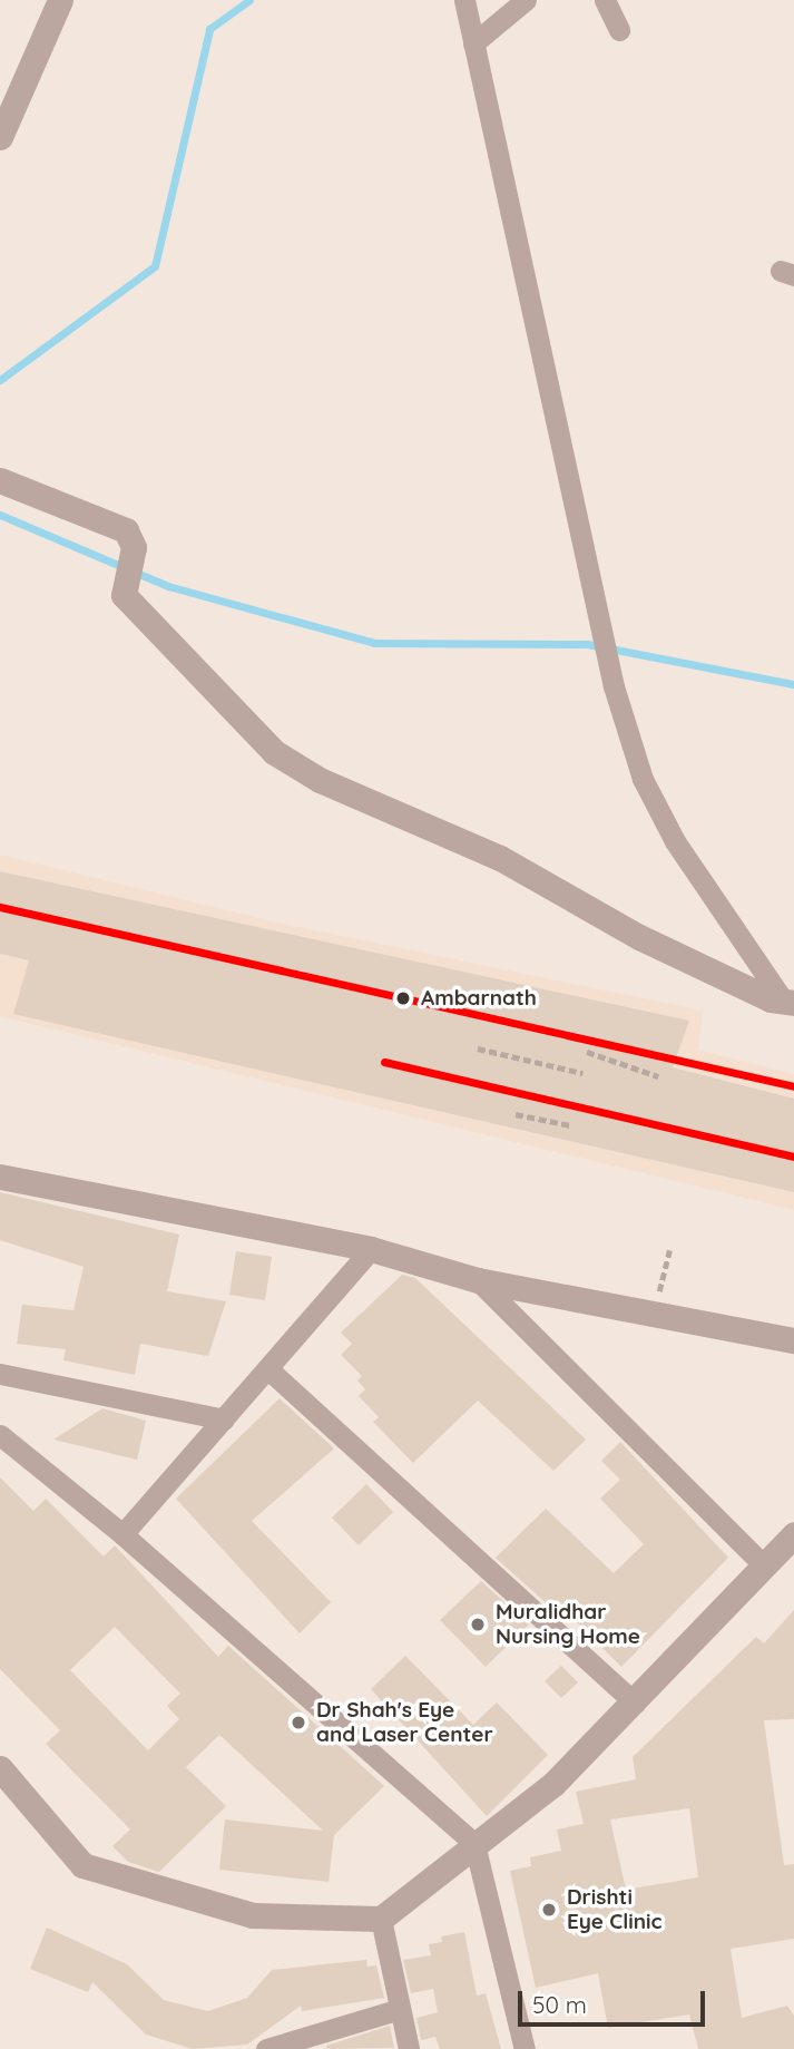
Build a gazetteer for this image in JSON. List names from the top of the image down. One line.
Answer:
{"places":["Ambarnath","Muralidhar Nursing Home","Dr Shah's Eye and Laser Center","Drishti Eye Clinic"],"scale_bar":"50 m"}
